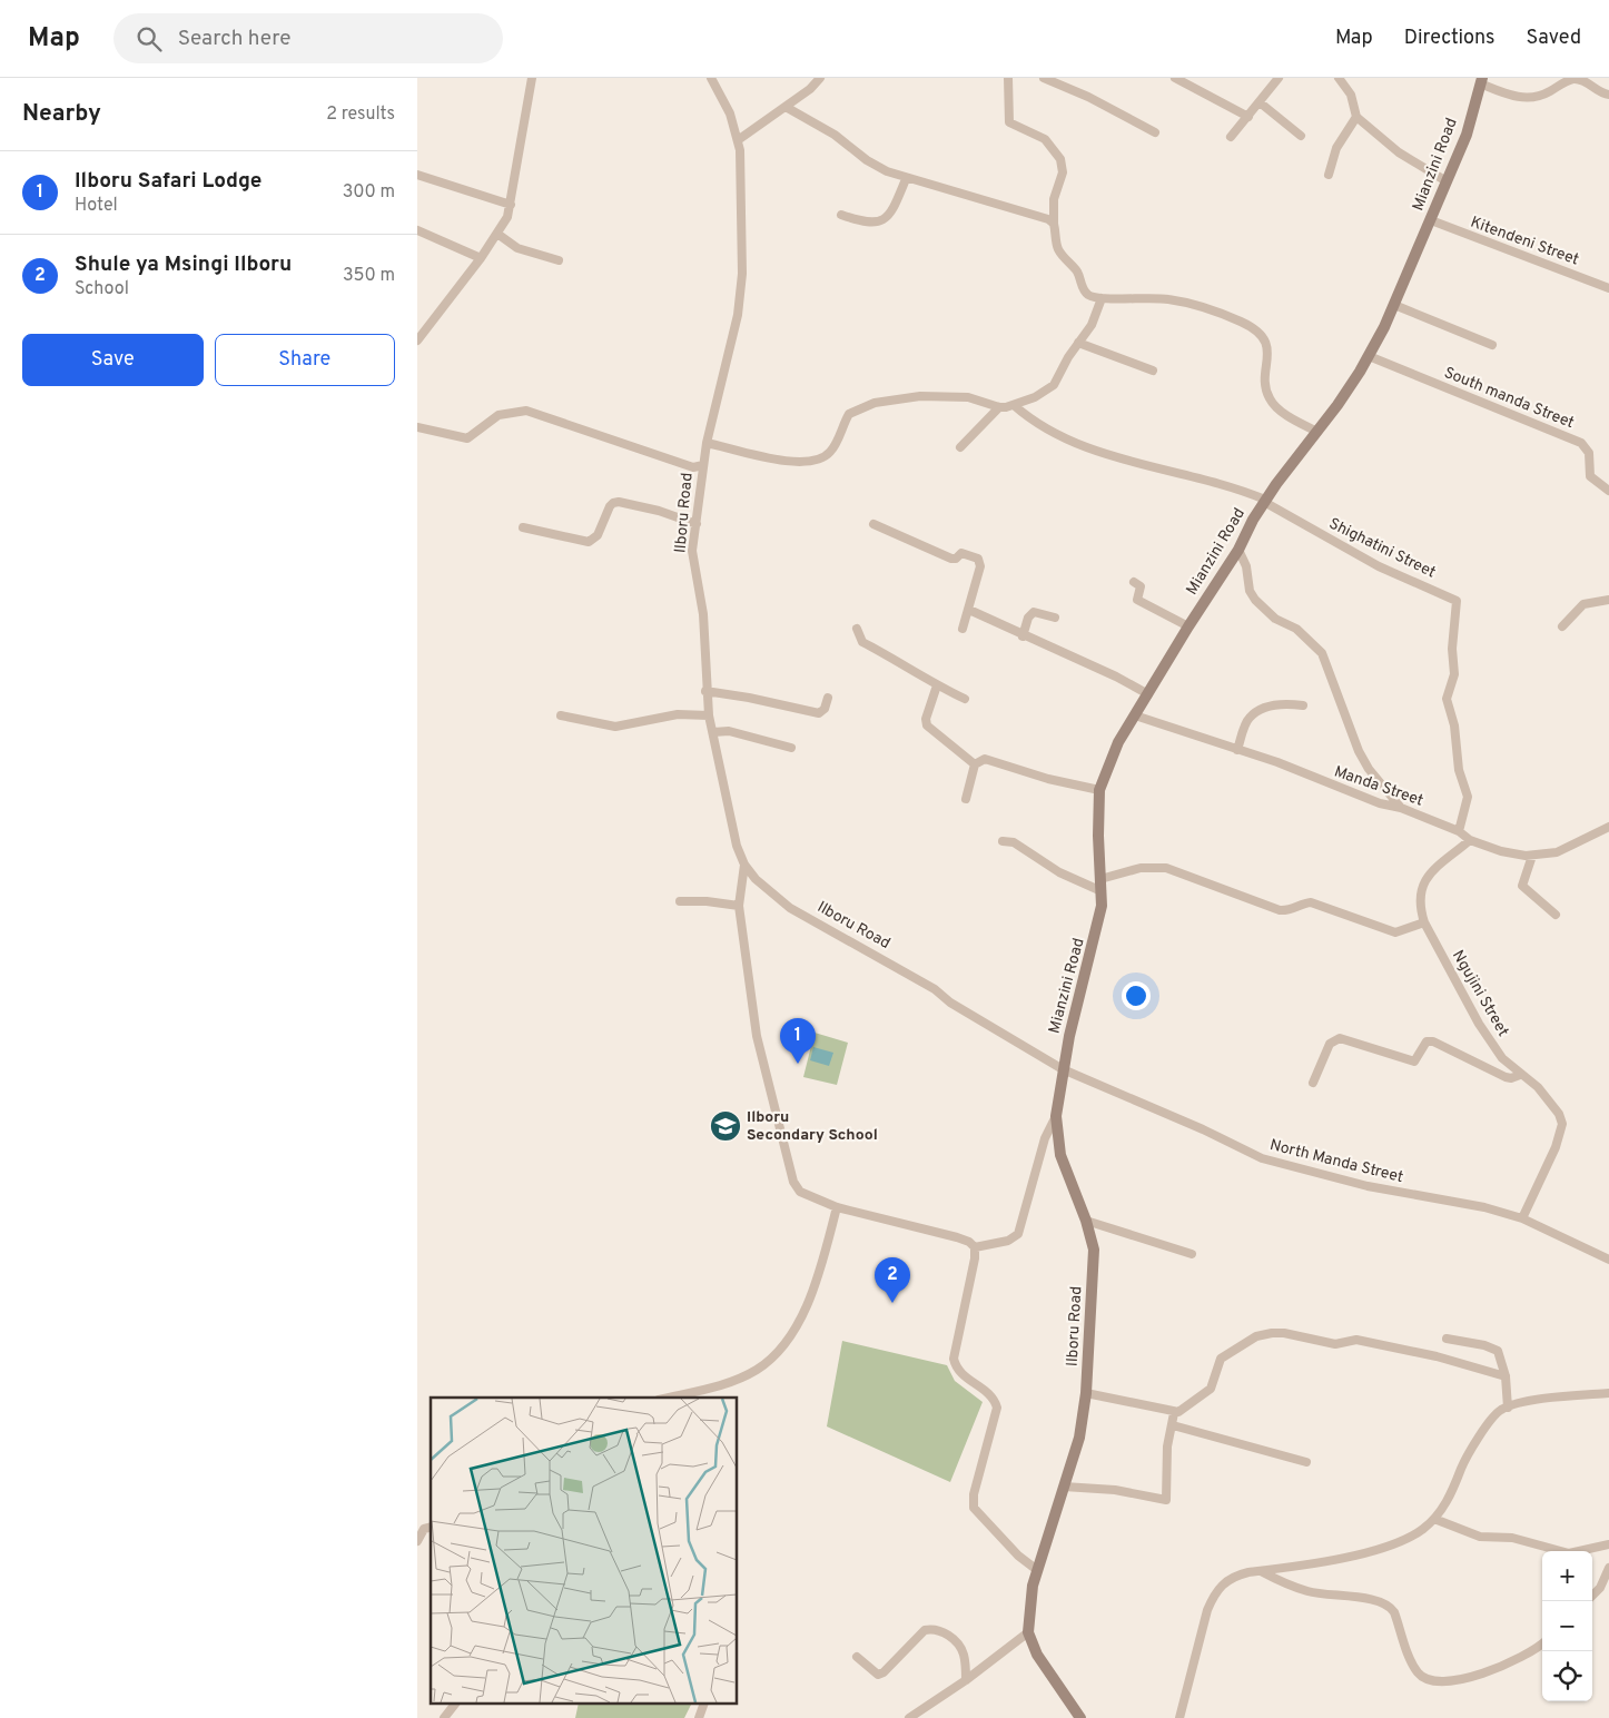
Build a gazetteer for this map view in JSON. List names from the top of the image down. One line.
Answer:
{"streets":{"street":["Mianzini Road","Kitendeni Street","South manda Street","Ilboru Road","Shighatini Street","Manda Street","Ngujini Street","North Manda Street"]},"crossings":[["Mianzini Road","Kitendeni Street"],["Mianzini Road","South manda Street"],["Mianzini Road","Ilboru Road"],["Mianzini Road","Shighatini Street"],["Mianzini Road","Manda Street"],["Mianzini Road","North Manda Street"],["Ilboru Road","North Manda Street"],["Shighatini Street","Manda Street"],["Manda Street","Ngujini Street"],["Ngujini Street","North Manda Street"]],"places":{"school or university":["Ilboru Secondary School"]},"page":{"header":"Map","search":"Search here","nav":["Map","Directions","Saved"],"heading":["Nearby","2 results"],"list":[{"mark":"1","name":"Ilboru Safari Lodge","note":"Hotel","value":"300 m"},{"mark":"2","name":"Shule ya Msingi Ilboru","note":"School","value":"350 m"}],"buttons":["Save","Share"],"pins":["1","2"],"map_buttons":["+","−"]}}
